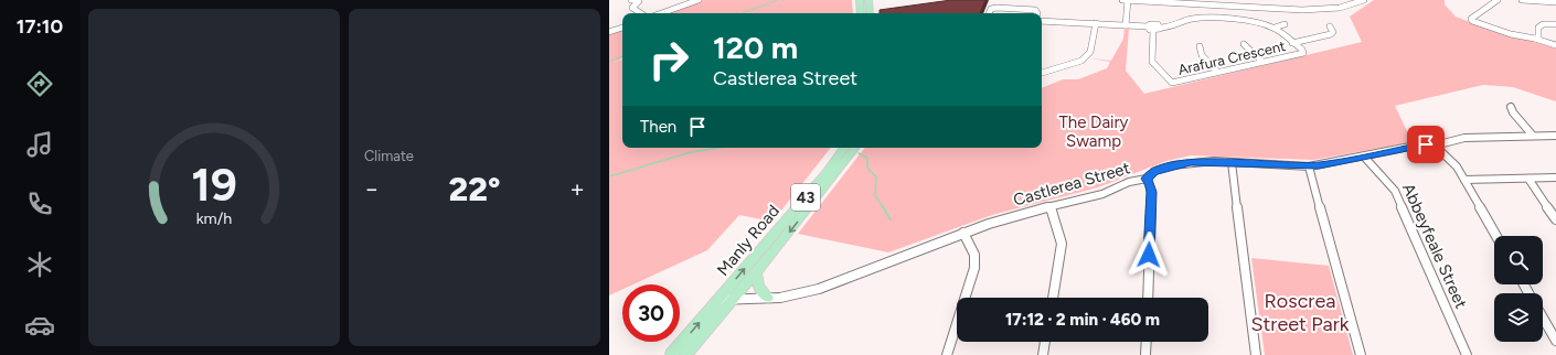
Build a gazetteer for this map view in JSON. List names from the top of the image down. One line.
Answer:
{"streets":{"main road":["43","Manly Road"],"street":["Arafura Crescent","Castlerea Street","Abbeyfeale Street"]},"crossings":[["Castlerea Street","Manly Road"],["Castlerea Street","Abbeyfeale Street"]],"parks":["The Dairy Swamp","Roscrea Street Park"],"page":{"tabs":"17:10","tile":"Climate","turn":["120 m","Castlerea Street"],"then":"Then","heat":["−","22°","+"],"limit":"30","trip":"17:12 · 2 min · 460 m","gauge":["19","km/h"]}}
